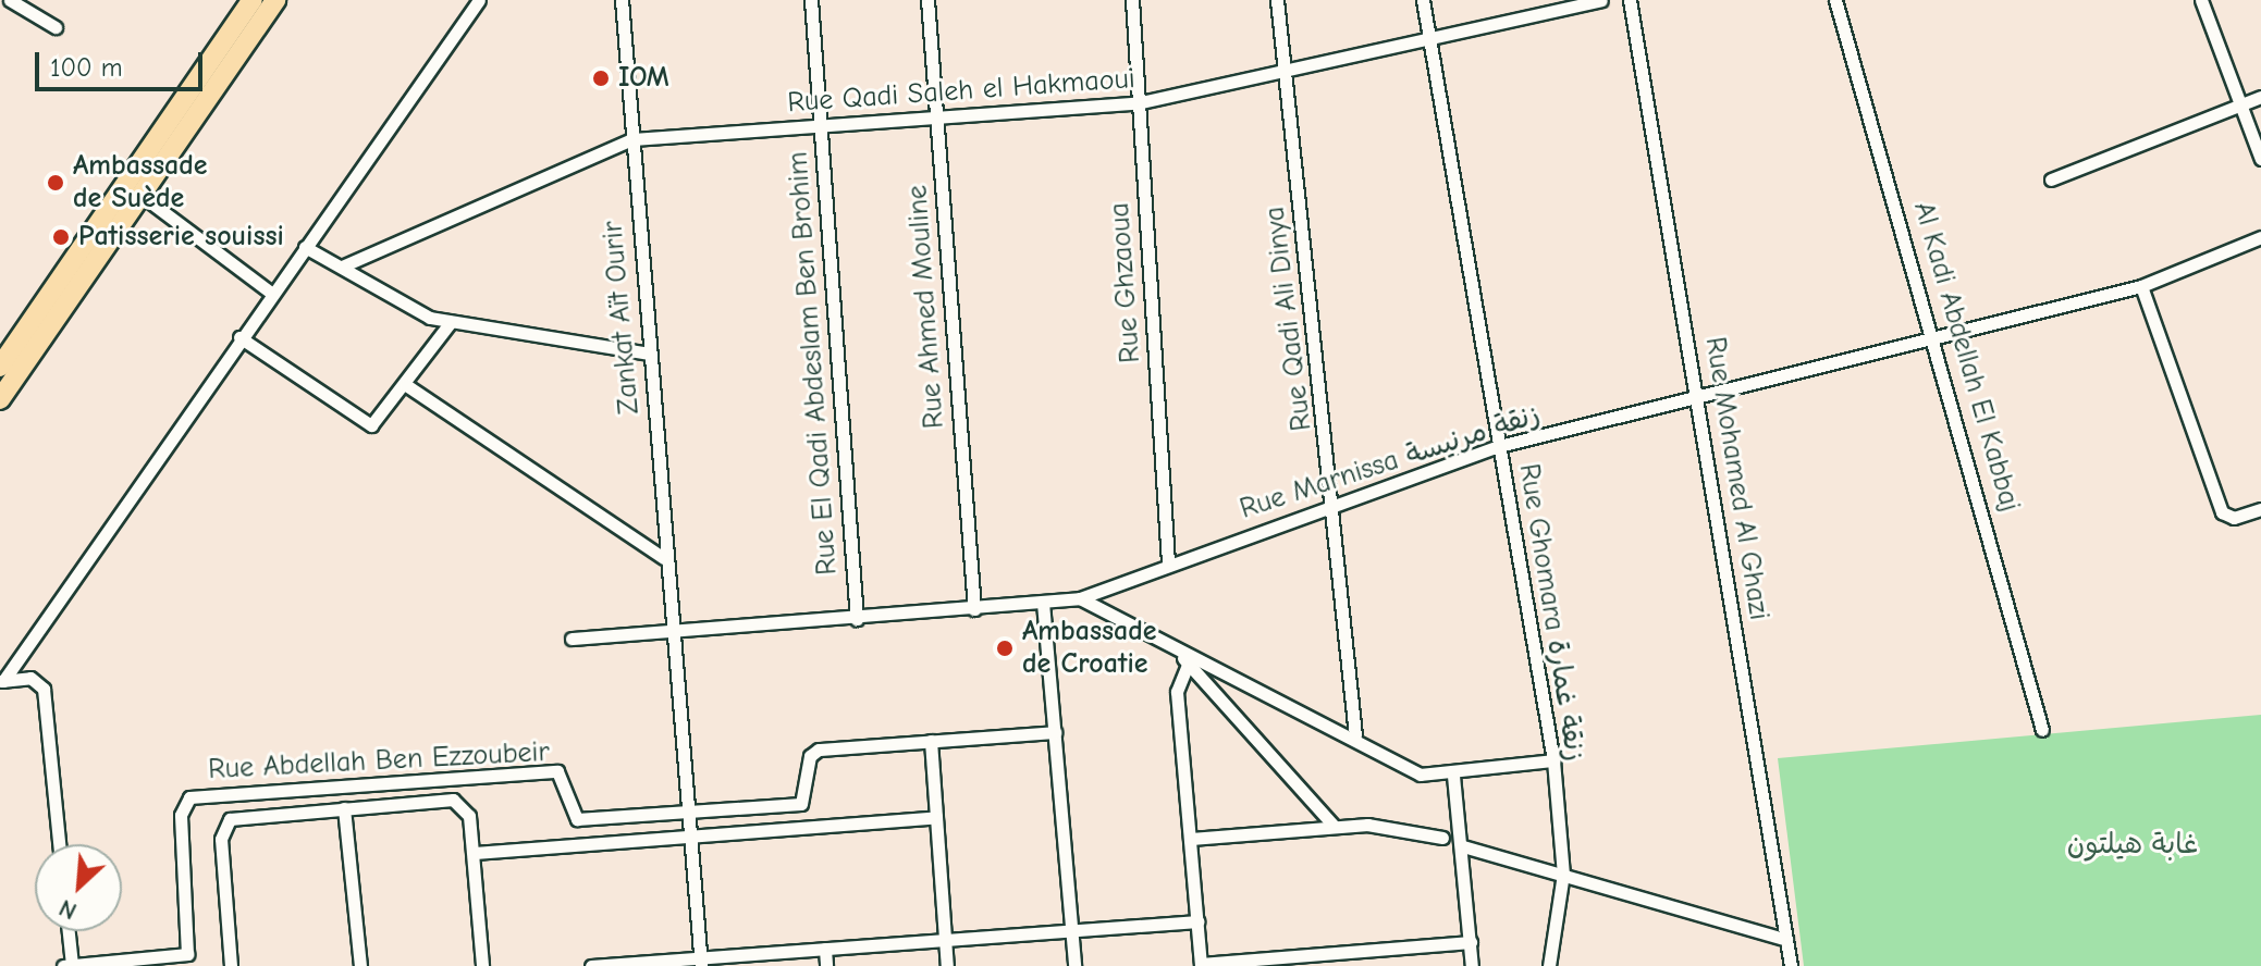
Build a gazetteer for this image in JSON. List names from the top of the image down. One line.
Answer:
{"streets":{"street":["Rue Qadi Saleh el Hakmaoui","Rue Ghzaoua","Rue Ahmed Mouline","Zankat Aït Ourir","Rue Qadi Ali Dinya","Al Kadi Abdellah El Kabbaj","Rue El Qadi Abdeslam Ben Brohim","Rue Marnissa زنقة مرنيسة","Rue Mohamed Al Ghazi","Rue Ghomara زنقة غمارة","Rue Abdellah Ben Ezzoubeir"]},"crossings":[["Rue Qadi Saleh el Hakmaoui","Rue Ghzaoua"],["Rue Qadi Saleh el Hakmaoui","Rue Ahmed Mouline"],["Rue Qadi Saleh el Hakmaoui","Zankat Aït Ourir"],["Rue Qadi Saleh el Hakmaoui","Rue Qadi Ali Dinya"],["Rue Qadi Saleh el Hakmaoui","Rue El Qadi Abdeslam Ben Brohim"],["Rue Qadi Saleh el Hakmaoui","Rue Ghomara زنقة غمارة"],["Rue Ghzaoua","Rue Marnissa زنقة مرنيسة"],["Rue Ahmed Mouline","Rue Marnissa زنقة مرنيسة"],["Zankat Aït Ourir","Rue Marnissa زنقة مرنيسة"],["Zankat Aït Ourir","Rue Abdellah Ben Ezzoubeir"],["Rue Qadi Ali Dinya","Rue Marnissa زنقة مرنيسة"],["Al Kadi Abdellah El Kabbaj","Rue Marnissa زنقة مرنيسة"],["Rue El Qadi Abdeslam Ben Brohim","Rue Marnissa زنقة مرنيسة"],["Rue Marnissa زنقة مرنيسة","Rue Mohamed Al Ghazi"],["Rue Marnissa زنقة مرنيسة","Rue Ghomara زنقة غمارة"]],"parks":["غابة هيلتون"],"places":["IOM","Ambassade de Suède","Patisserie souissi","Ambassade de Croatie"],"scale_bar":"100 m","north":"bottom left"}
